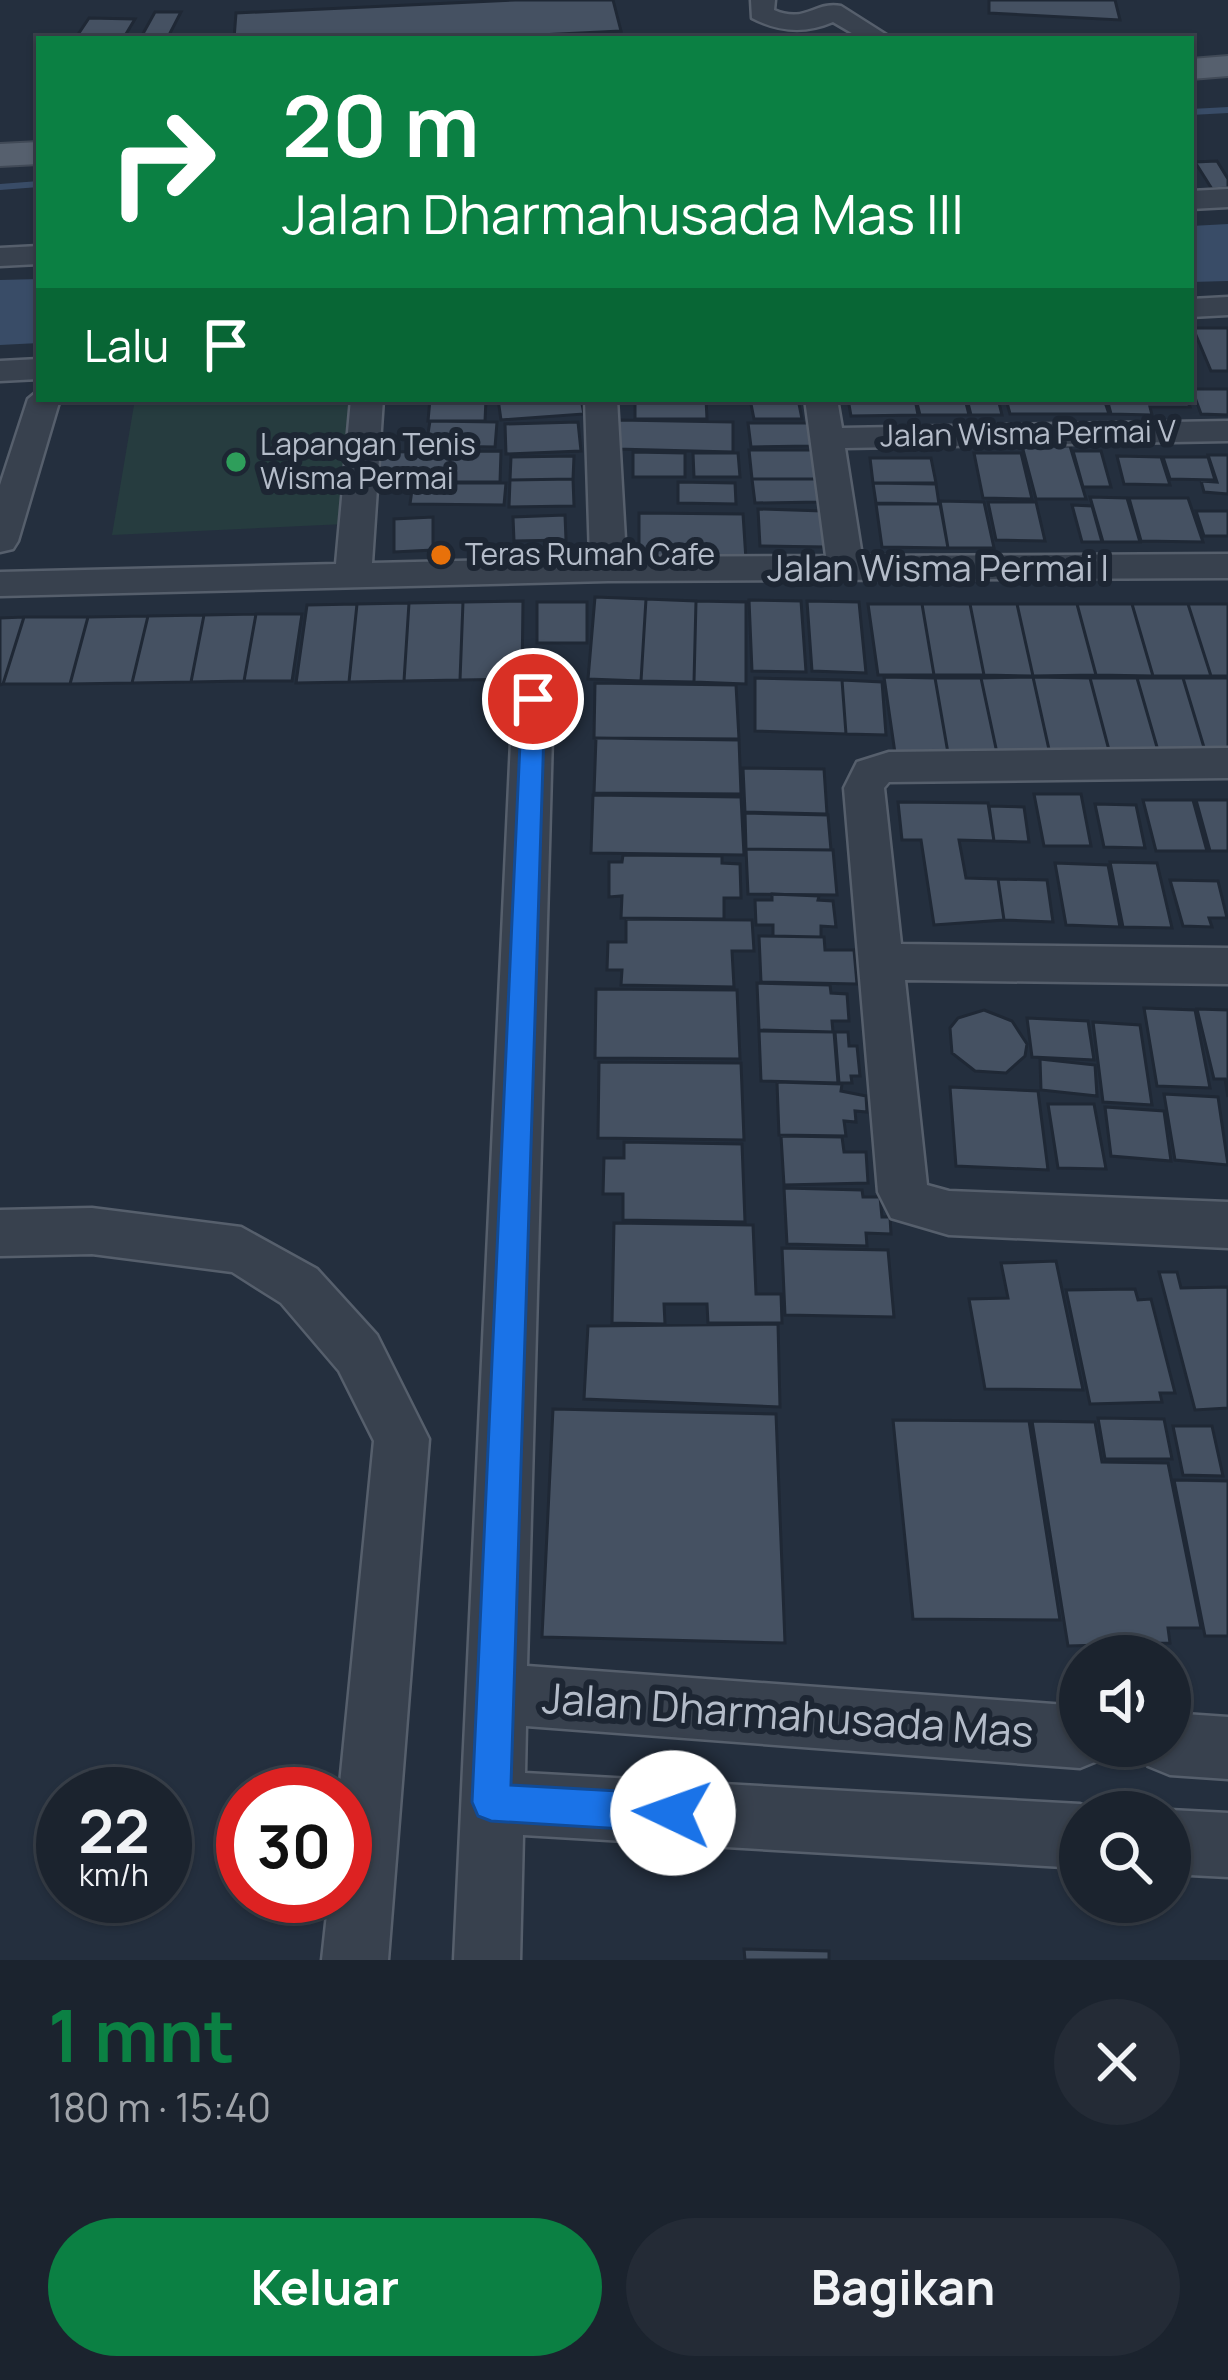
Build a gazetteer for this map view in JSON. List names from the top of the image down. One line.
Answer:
{"streets":{"street":["Jalan Wisma Permai V","Jalan Wisma Permai I","Jalan Dharmahusada Mas"]},"places":["Lapangan Tenis Wisma Permai","Teras Rumah Cafe"],"page":{"turn":["20 m","Jalan Dharmahusada Mas III"],"then":"Lalu","speed":"22 km/h","limit":"30","heading":["1 mnt","180 m · 15:40"],"buttons":["Keluar","Bagikan"]}}
